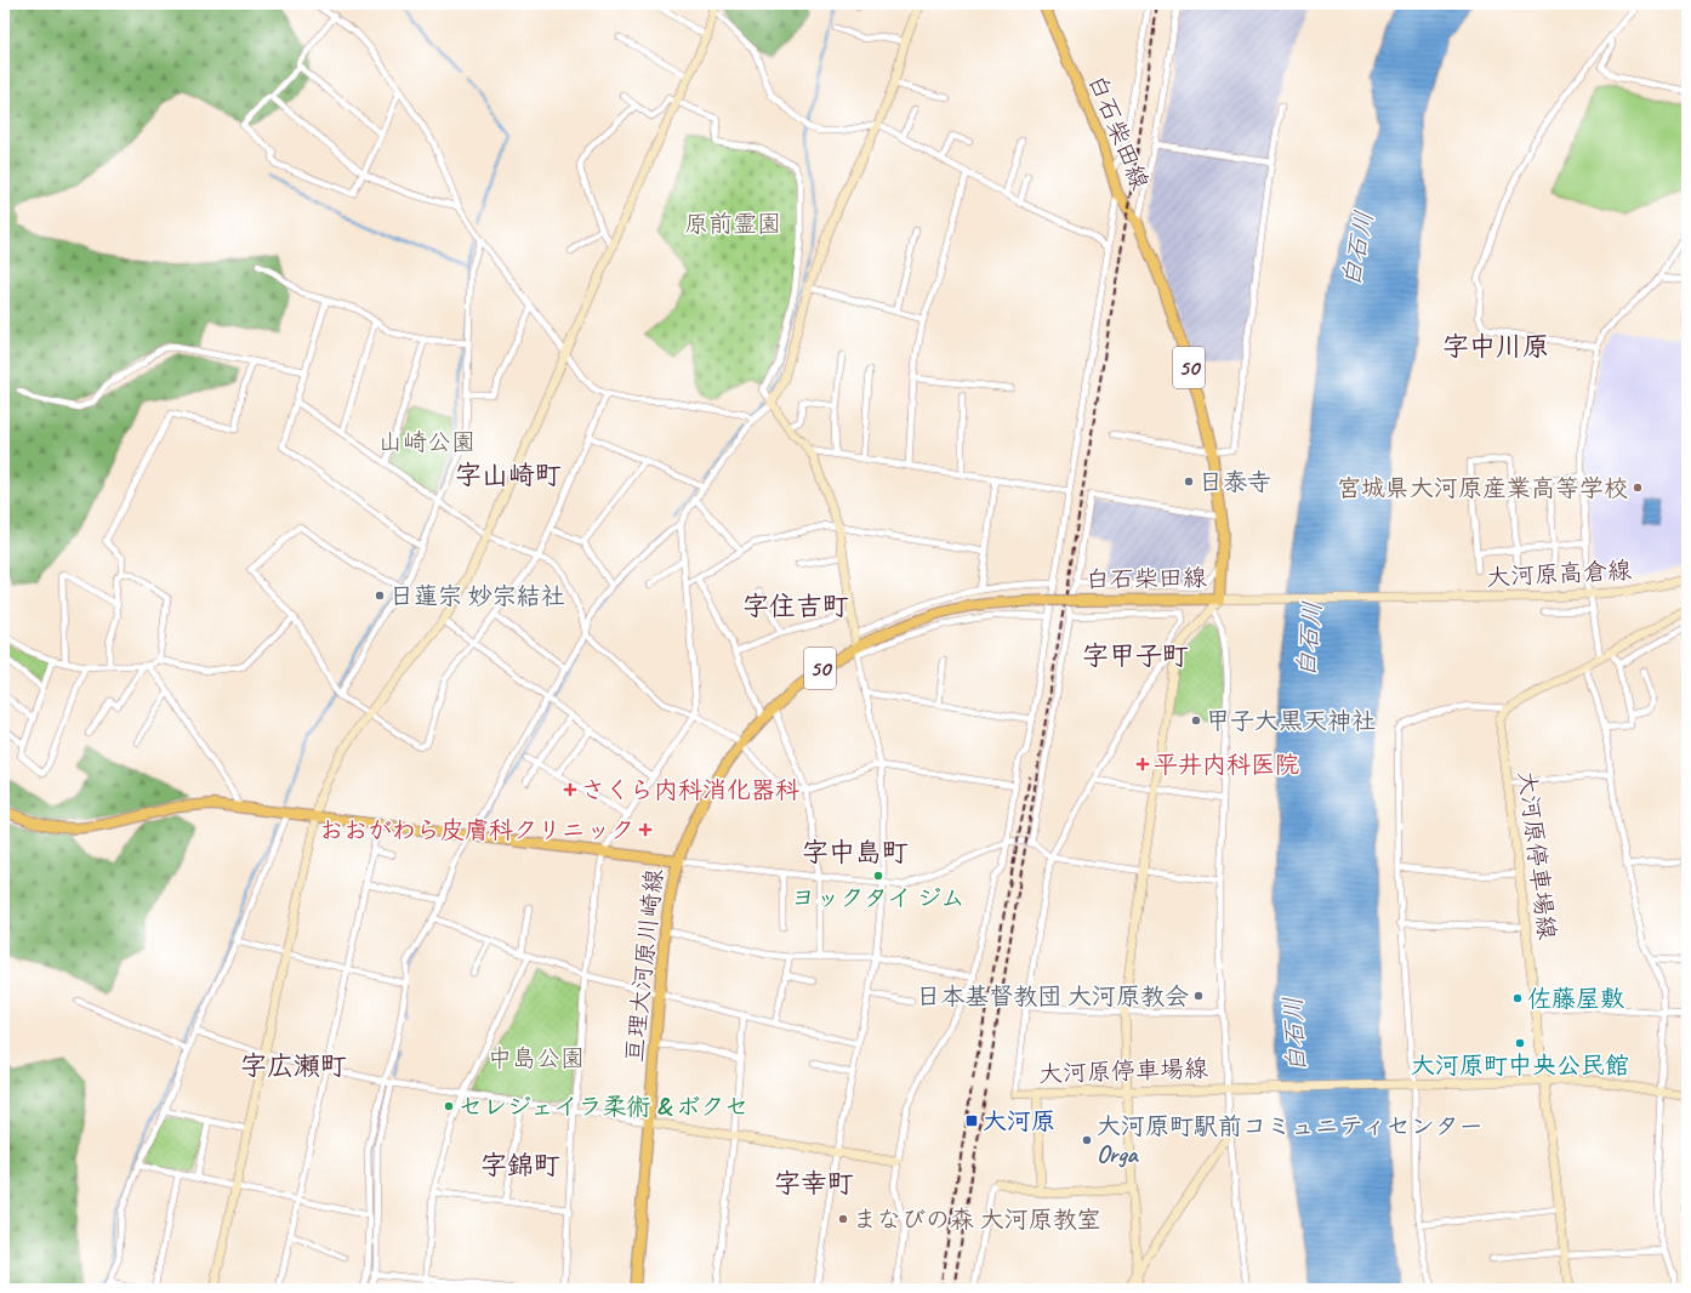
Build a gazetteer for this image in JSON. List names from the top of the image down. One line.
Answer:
{"streets":{"main road":["白石柴田線","50","亘理大河原川崎線"],"street":["大河原高倉線","大河原停車場線"]},"crossings":[["白石柴田線","大河原高倉線"],["白石柴田線","亘理大河原川崎線"]],"districts":["字中川原","字山崎町","字住吉町","字甲子町","字中島町","字広瀬町","字錦町","字幸町"],"water":["白石川"],"parks":["原前霊園","山崎公園","中島公園"],"places":{"other":["日泰寺","宮城県大河原産業高等学校","日蓮宗 妙宗結社","甲子大黒天神社","ヨックタイ ジム","日本基督教団 大河原教会","佐藤屋敷","大河原町中央公民館","セレジェイラ柔術 & ボクセ","大河原町駅前コミュニティセンター Orga","まなびの森 大河原教室"],"health":["平井内科医院","さくら内科消化器科","おおがわら皮膚科クリニック"],"transit":["大河原"]}}
